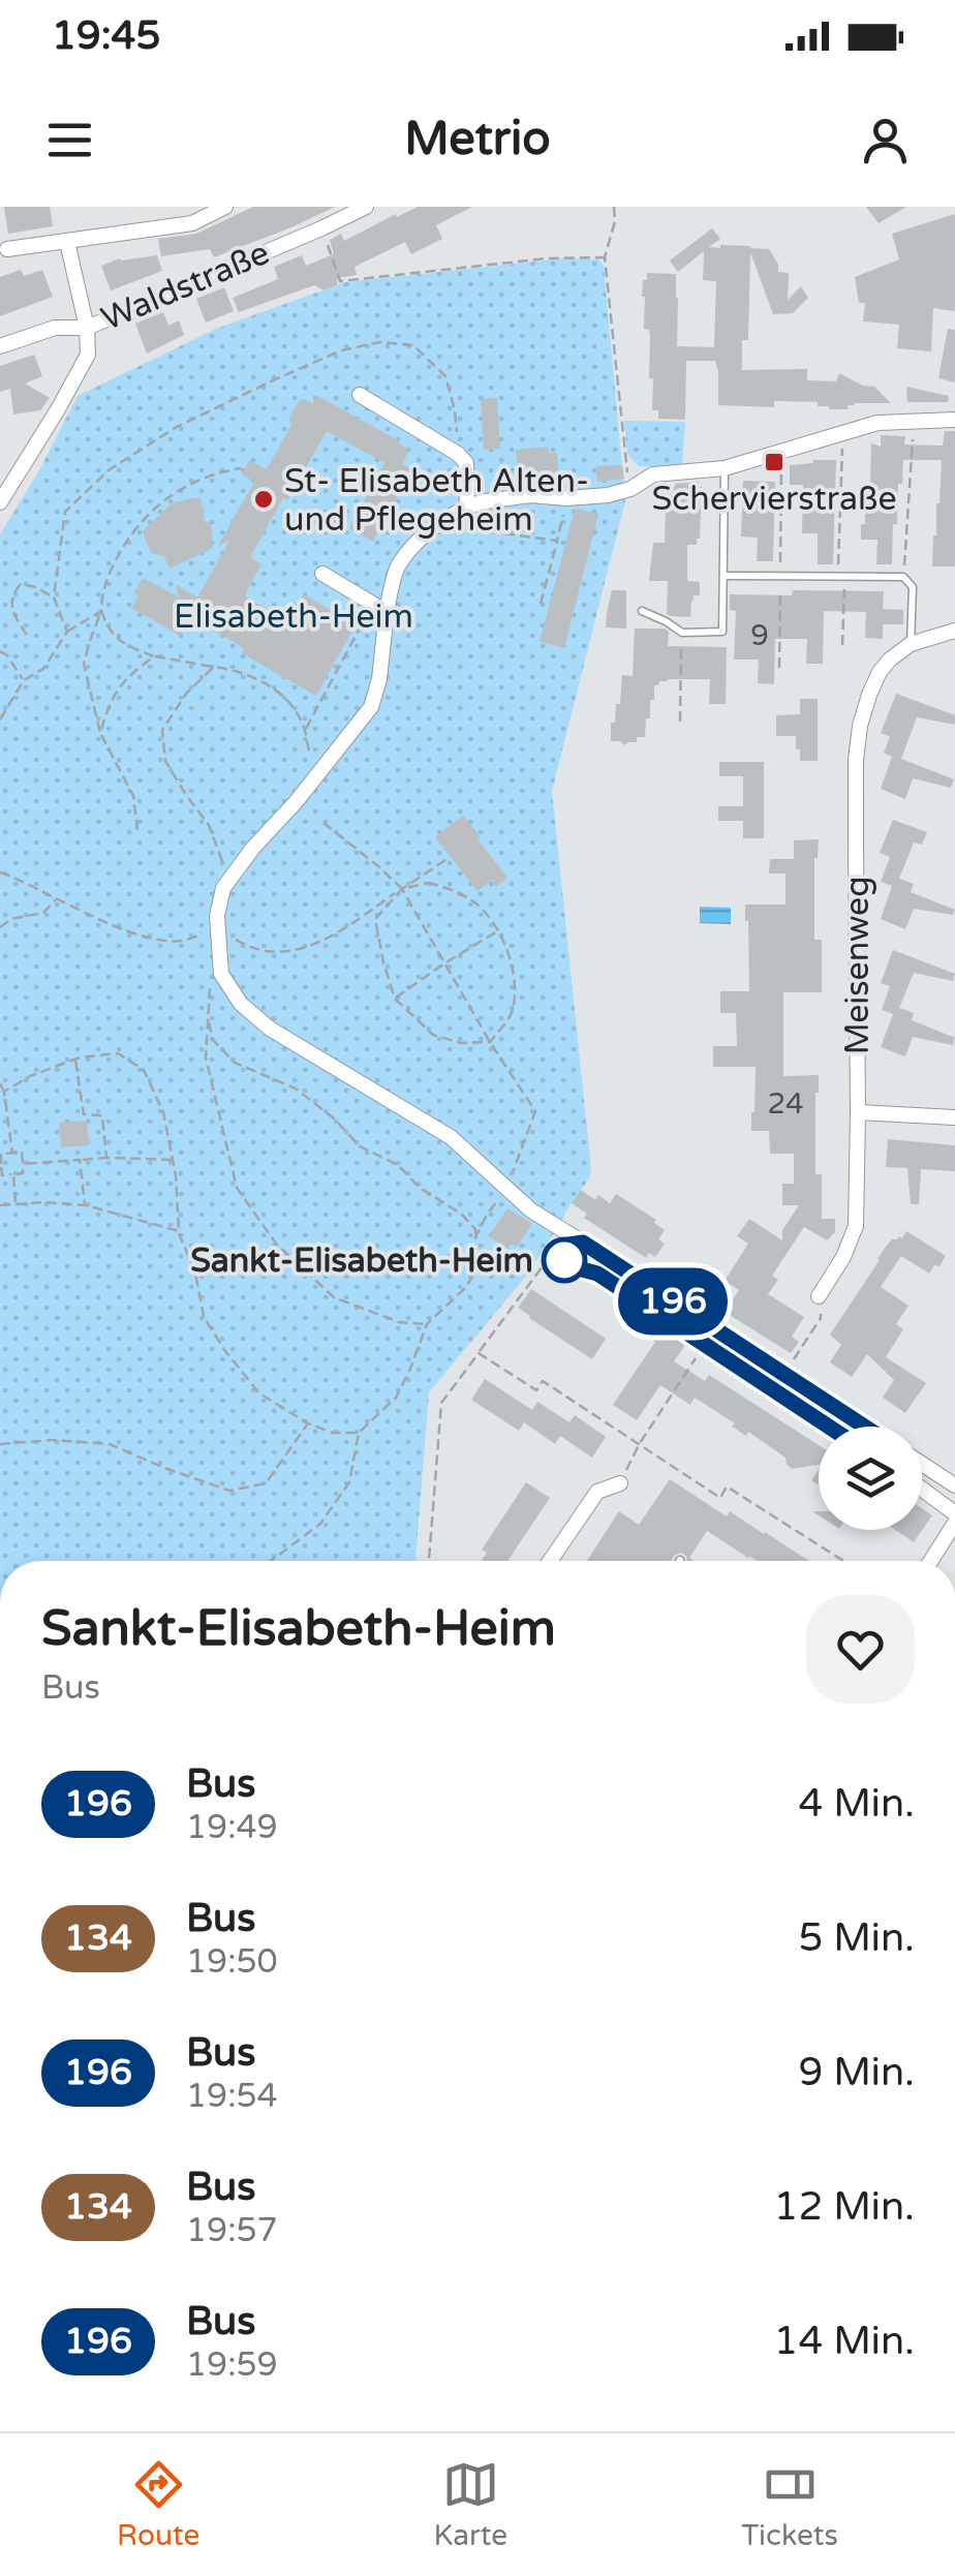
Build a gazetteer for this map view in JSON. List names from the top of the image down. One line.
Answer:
{"streets":{"street":["Waldstraße","Meisenweg"]},"parks":["Elisabeth-Heim"],"places":{"transit":["Schervierstraße"],"other":["St- Elisabeth Alten- und Pflegeheim","Sankt-Elisabeth-Heim"]},"lines":["bus line 196"],"house_numbers":["9","24"],"page":{"status":"19:45","header":"Metrio","on_map":"196","heading":["Sankt-Elisabeth-Heim","Bus"],"list":[{"mark":"196","name":"Bus","note":"19:49","value":"4 Min."},{"mark":"134","name":"Bus","note":"19:50","value":"5 Min."},{"mark":"196","name":"Bus","note":"19:54","value":"9 Min."},{"mark":"134","name":"Bus","note":"19:57","value":"12 Min."},{"mark":"196","name":"Bus","note":"19:59","value":"14 Min."}],"tabs":["Route","Karte","Tickets"]}}
